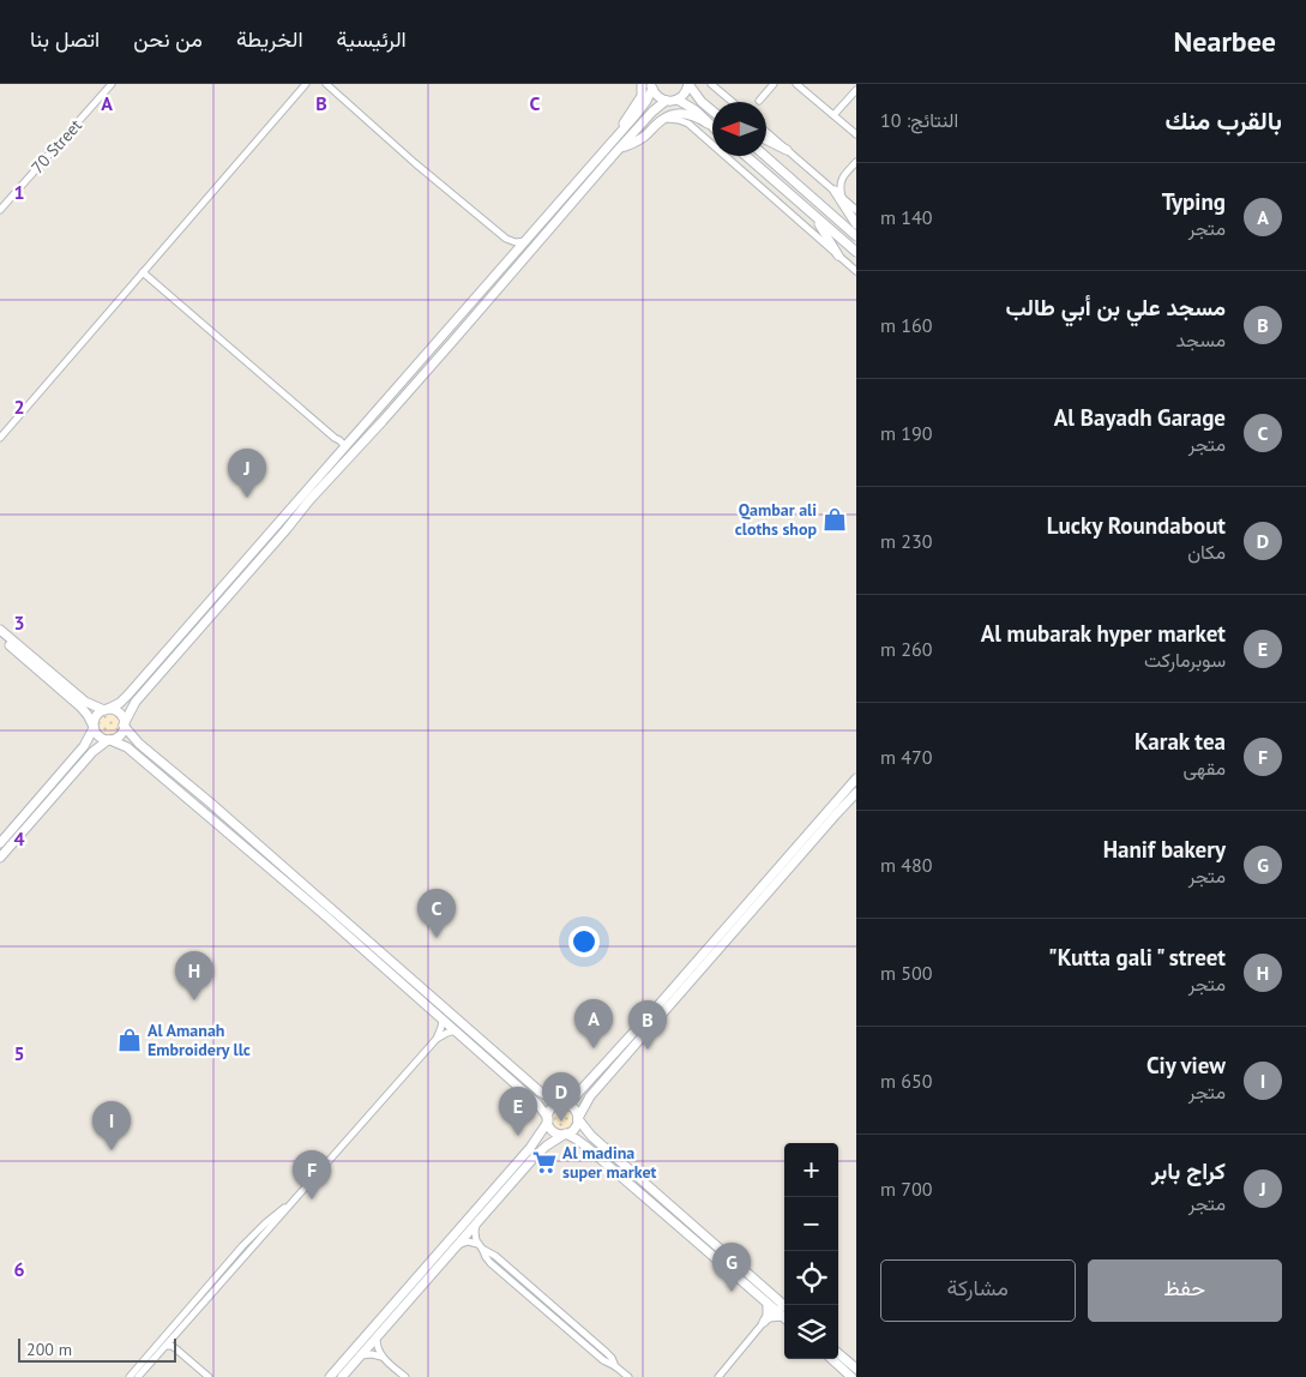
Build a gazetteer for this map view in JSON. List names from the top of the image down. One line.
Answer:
{"streets":{"street":["70 Street"]},"places":{"shop":["Qambar ali cloths shop","Al Amanah Embroidery llc"],"supermarket":["Al madina super market"]},"scale_bar":"200 m","north":"left","page":{"header":"Nearbee","nav":["الرئيسية","الخريطة","من نحن","اتصل بنا"],"heading":["بالقرب منك","النتائج: 10"],"list":[{"mark":"A","name":"Typing","note":"متجر","value":"140 m"},{"mark":"B","name":"مسجد علي بن أبي طالب","note":"مسجد","value":"160 m"},{"mark":"C","name":"Al Bayadh Garage","note":"متجر","value":"190 m"},{"mark":"D","name":"Lucky Roundabout","note":"مكان","value":"230 m"},{"mark":"E","name":"Al mubarak hyper market","note":"سوبرماركت","value":"260 m"},{"mark":"F","name":"Karak tea","note":"مقهى","value":"470 m"},{"mark":"G","name":"Hanif bakery","note":"متجر","value":"480 m"},{"mark":"H","name":"Kutta gali \" street\"","note":"متجر","value":"500 m"},{"mark":"I","name":"Ciy view","note":"متجر","value":"650 m"},{"mark":"J","name":"كراج بابر","note":"متجر","value":"700 m"}],"pins":["J","C","H","A","B","D","E","I","F","G"],"map_buttons":["+","−"],"buttons":["حفظ","مشاركة"],"scale":"200 m"},"grid":{"columns":["A","B","C"],"rows":["1","2","3","4","5","6"]}}
